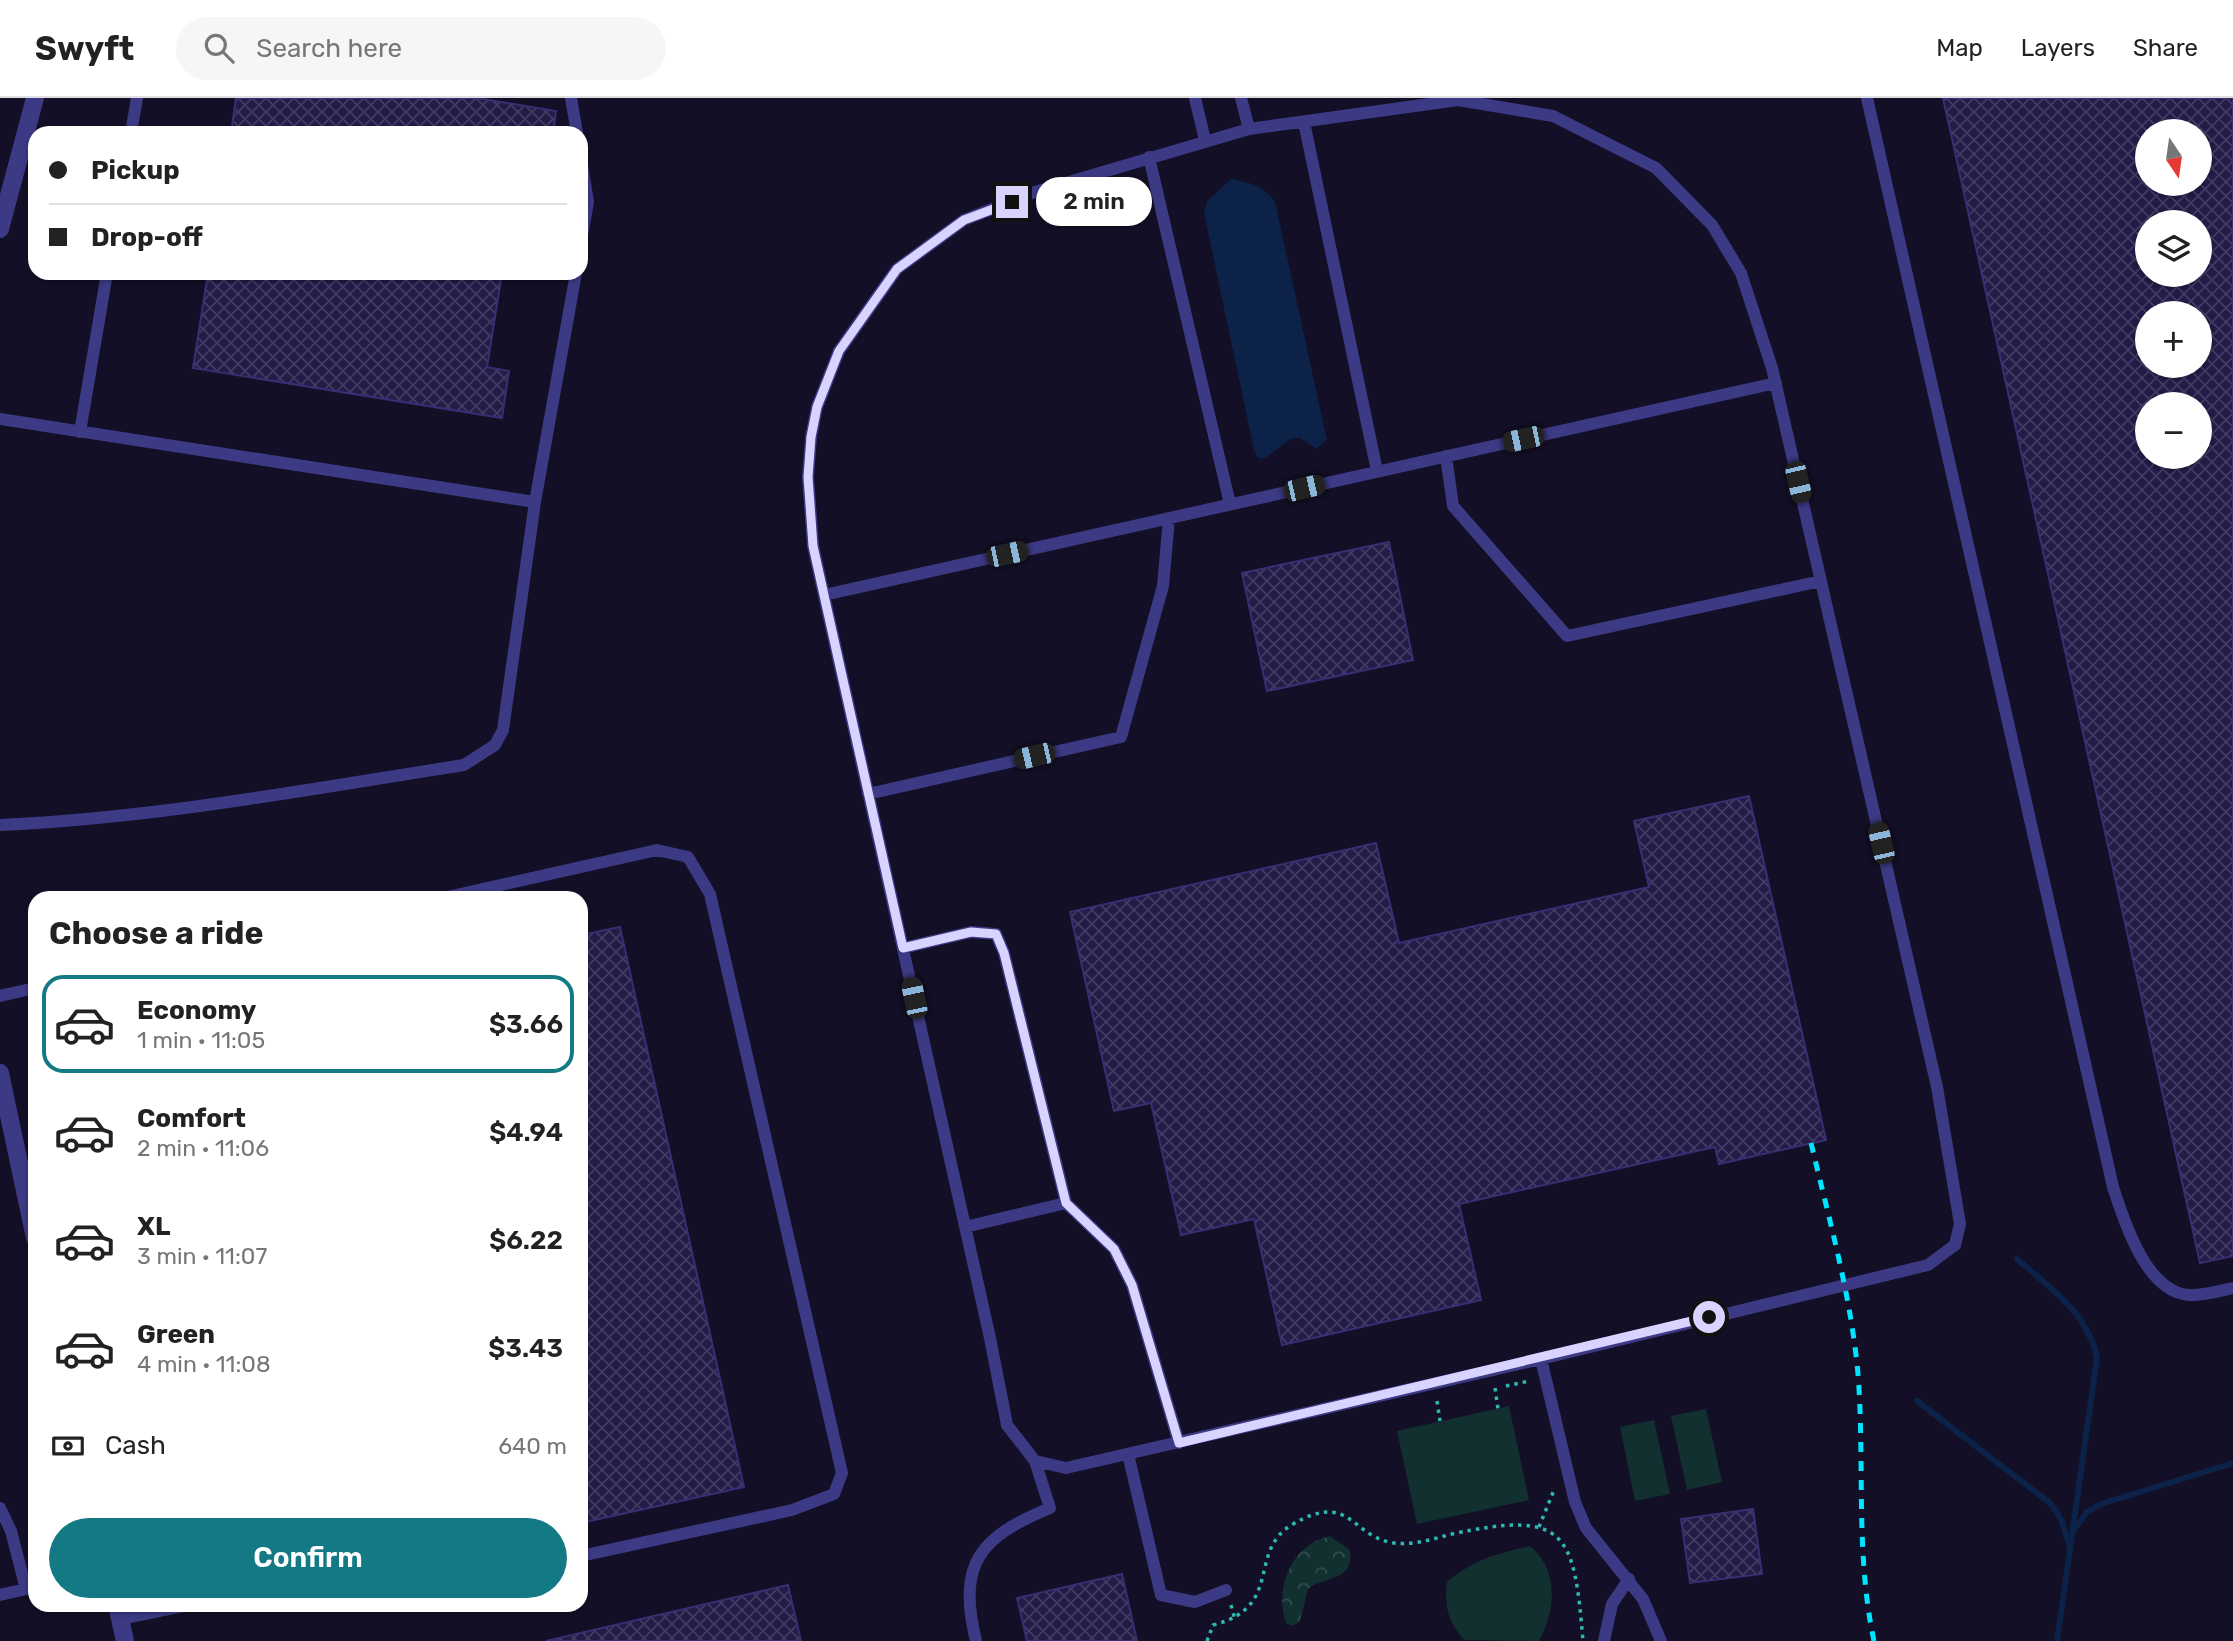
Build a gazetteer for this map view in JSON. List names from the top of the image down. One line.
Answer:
{"north":"bottom","page":{"header":"Swyft","search":"Search here","nav":["Map","Layers","Share"],"map_buttons":["+","−"],"banner":["Pickup","Drop-off"],"bubble":"2 min","heading":"Choose a ride","list":[{"name":"Economy","note":"1 min · 11:05","value":"$3.66"},{"name":"Comfort","note":"2 min · 11:06","value":"$4.94"},{"name":"XL","note":"3 min · 11:07","value":"$6.22"},{"name":"Green","note":"4 min · 11:08","value":"$3.43"}],"pay":["Cash","640 m"],"buttons":"Confirm"}}
